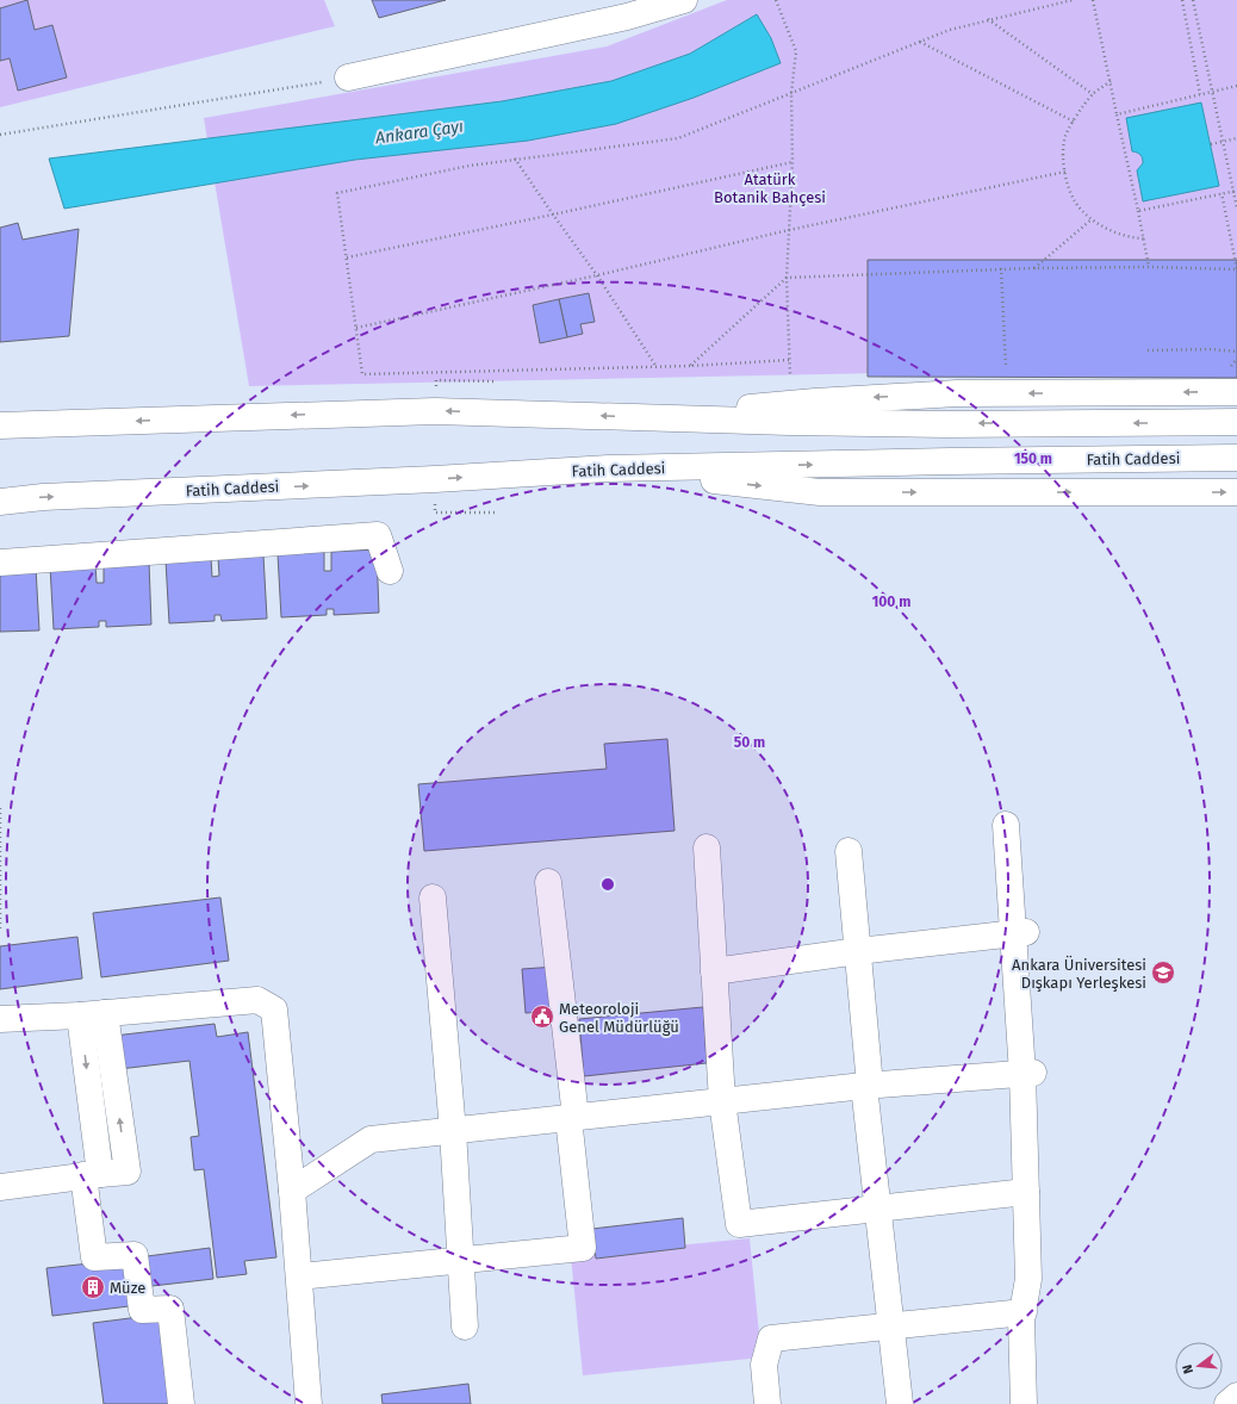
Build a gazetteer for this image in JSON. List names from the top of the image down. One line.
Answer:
{"streets":{"street":["Fatih Caddesi"]},"water":["Ankara Çayı"],"parks":["Atatürk Botanik Bahçesi"],"places":{"school or university":["Ankara Üniversitesi Dışkapı Yerleşkesi"],"public building":["Meteoroloji Genel Müdürlüğü"],"building":["Müze"]},"north":"left","rings":["150 m","100 m","50 m"]}
